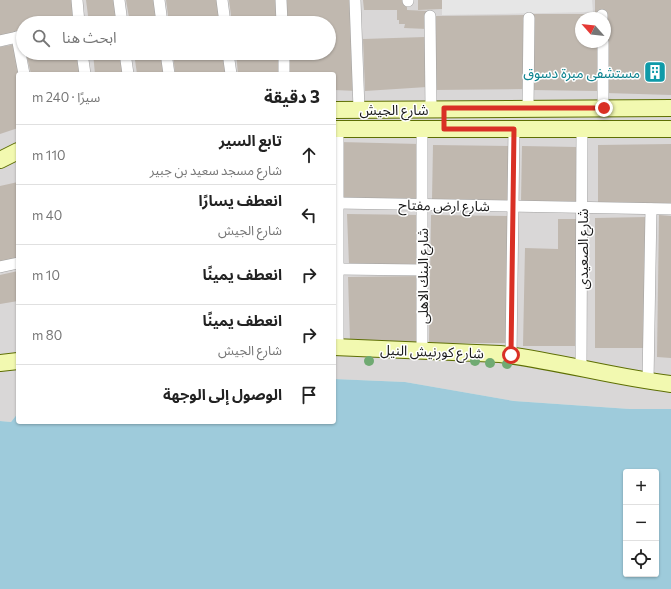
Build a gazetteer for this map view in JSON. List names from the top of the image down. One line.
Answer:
{"streets":{"main road":["شارع الجيش","شارع كورنيش النيل"],"street":["شارع ارض مفتاح","شارع الصعيدى","شارع البنك الاهلى"]},"crossings":[["شارع الجيش","شارع الصعيدى"],["شارع الجيش","شارع البنك الاهلى"],["شارع ارض مفتاح","شارع الصعيدى"],["شارع ارض مفتاح","شارع البنك الاهلى"],["شارع الصعيدى","شارع كورنيش النيل"],["شارع البنك الاهلى","شارع كورنيش النيل"]],"places":{"building":["مستشفى مبرة دسوق"]},"north":"top left","page":{"search":"ابحث هنا","heading":["3 دقيقة","سيرًا · 240 m"],"list":[["تابع السير","شارع مسجد سعيد بن جبير","110 m"],["انعطف يسارًا","شارع الجيش","40 m"],["انعطف يمينًا","10 m"],["انعطف يمينًا","شارع الجيش","80 m"],"الوصول إلى الوجهة"],"map_buttons":["+","−"]}}
